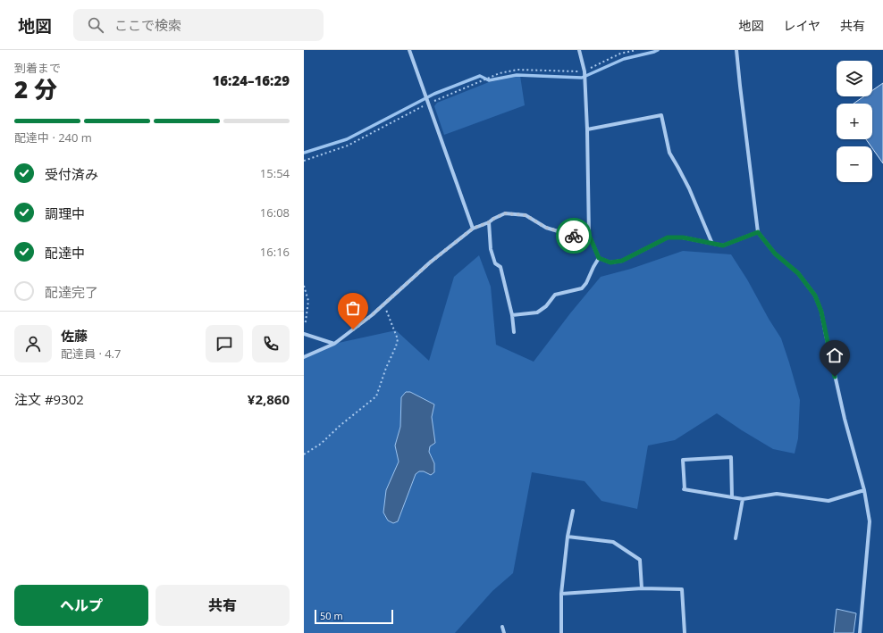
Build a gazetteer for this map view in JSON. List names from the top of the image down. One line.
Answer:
{"scale_bar":"50 m","page":{"header":"地図","search":"ここで検索","nav":["地図","レイヤ","共有"],"heading":["2 分","到着まで","16:24–16:29"],"panel":["佐藤","配達員 · 4.7","注文 #9302","¥2,860"],"map_buttons":["+","−"],"bar":"配達中 · 240 m","list":[["受付済み","15:54"],["調理中","16:08"],["配達中","16:16"],"配達完了"],"buttons":["ヘルプ","共有"],"scale":"50 m"}}
